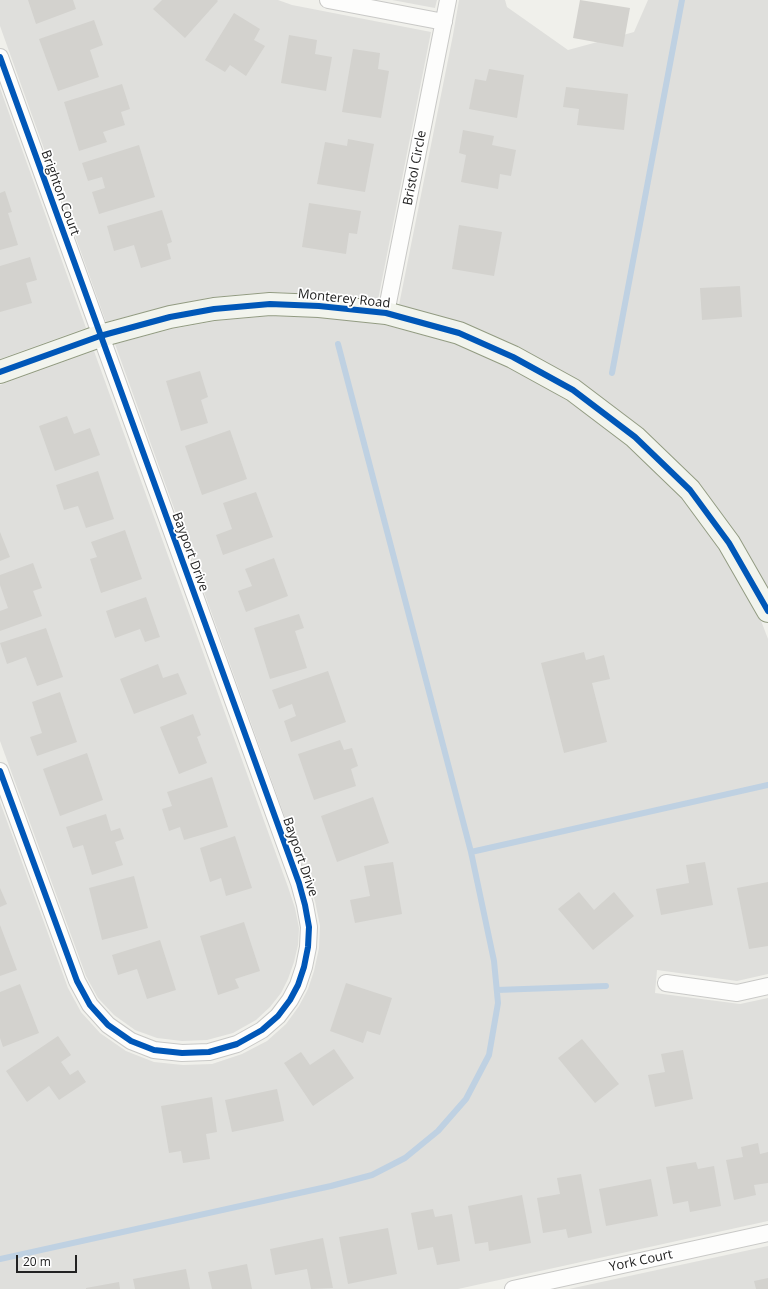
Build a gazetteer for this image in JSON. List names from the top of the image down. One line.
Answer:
{"streets":{"street":["Bristol Circle","Brighton Court","Monterey Road","Bayport Drive","York Court"]},"crossings":[["Bristol Circle","Monterey Road"],["Brighton Court","Monterey Road"],["Brighton Court","Bayport Drive"],["Monterey Road","Bayport Drive"]],"scale_bar":"20 m"}
